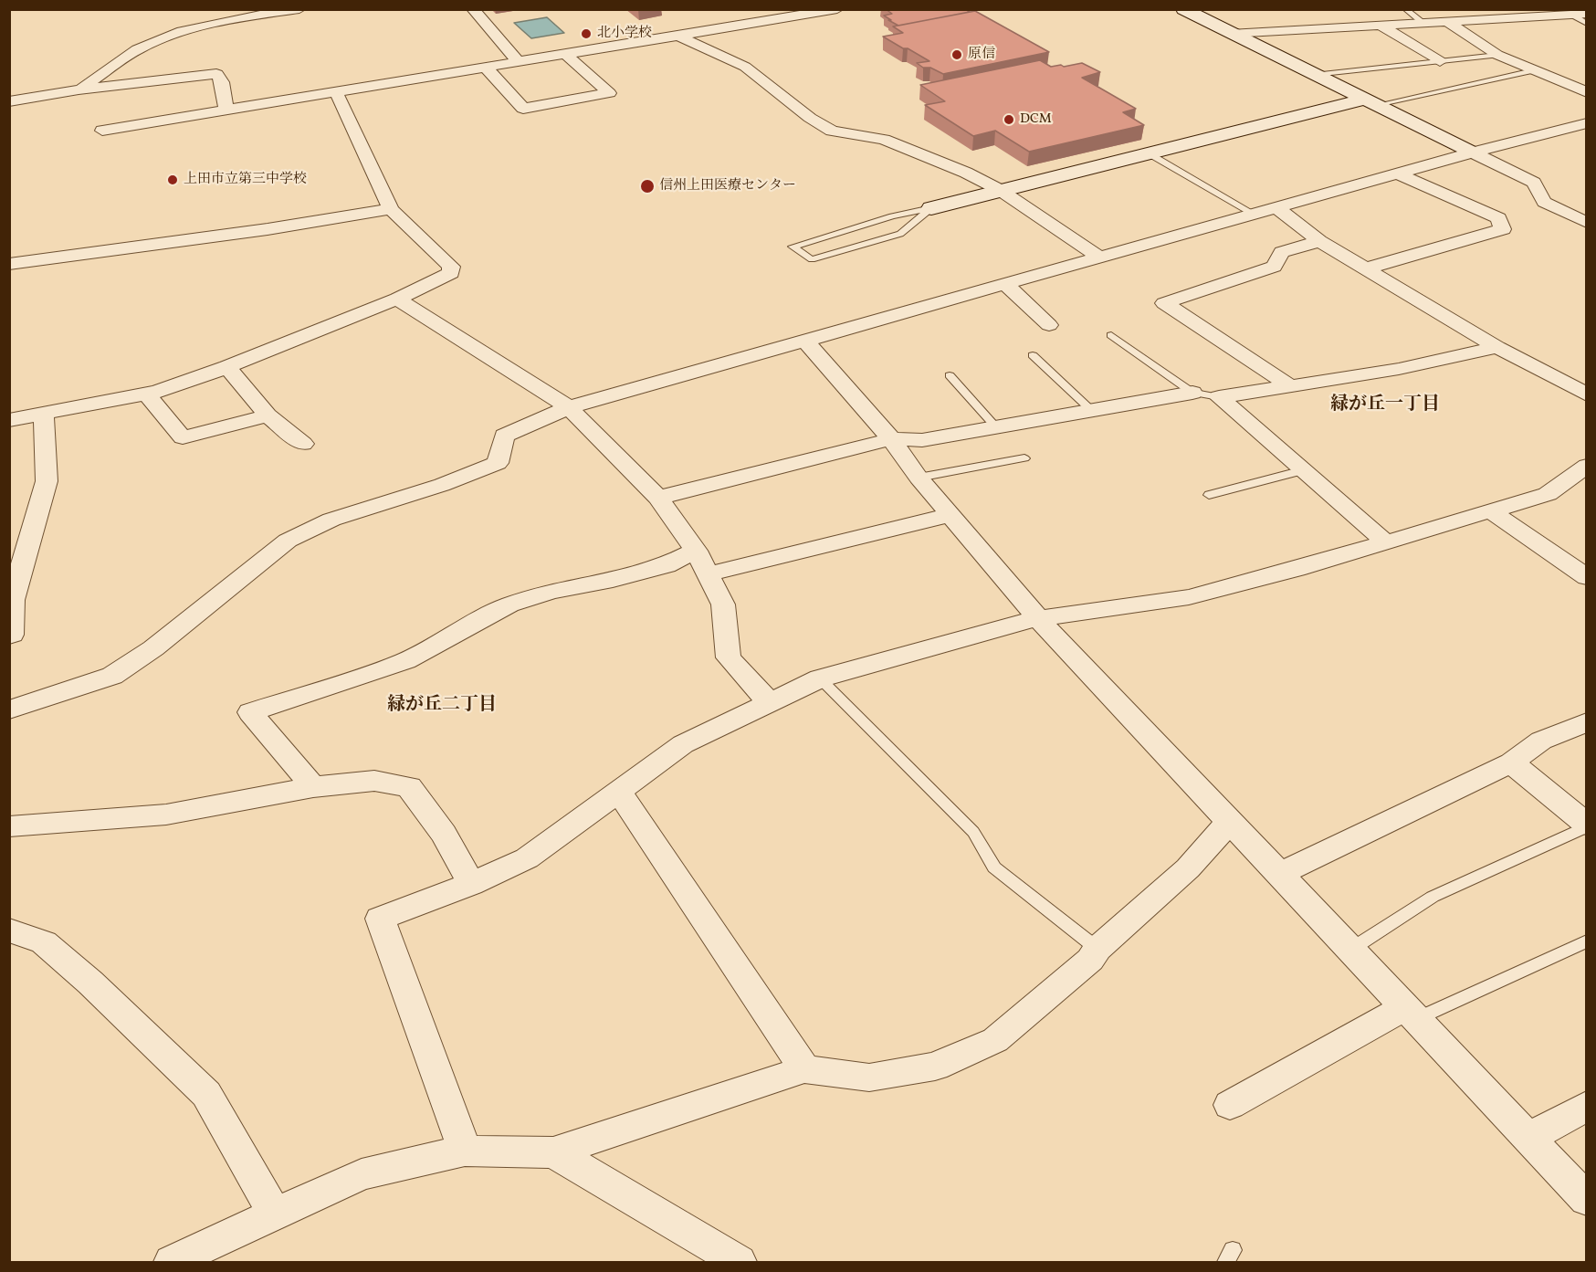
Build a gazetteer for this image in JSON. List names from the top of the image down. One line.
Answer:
{"districts":["緑が丘一丁目","緑が丘二丁目"],"places":["北小学校","原信","DCM","上田市立第三中学校","信州上田医療センター"]}
